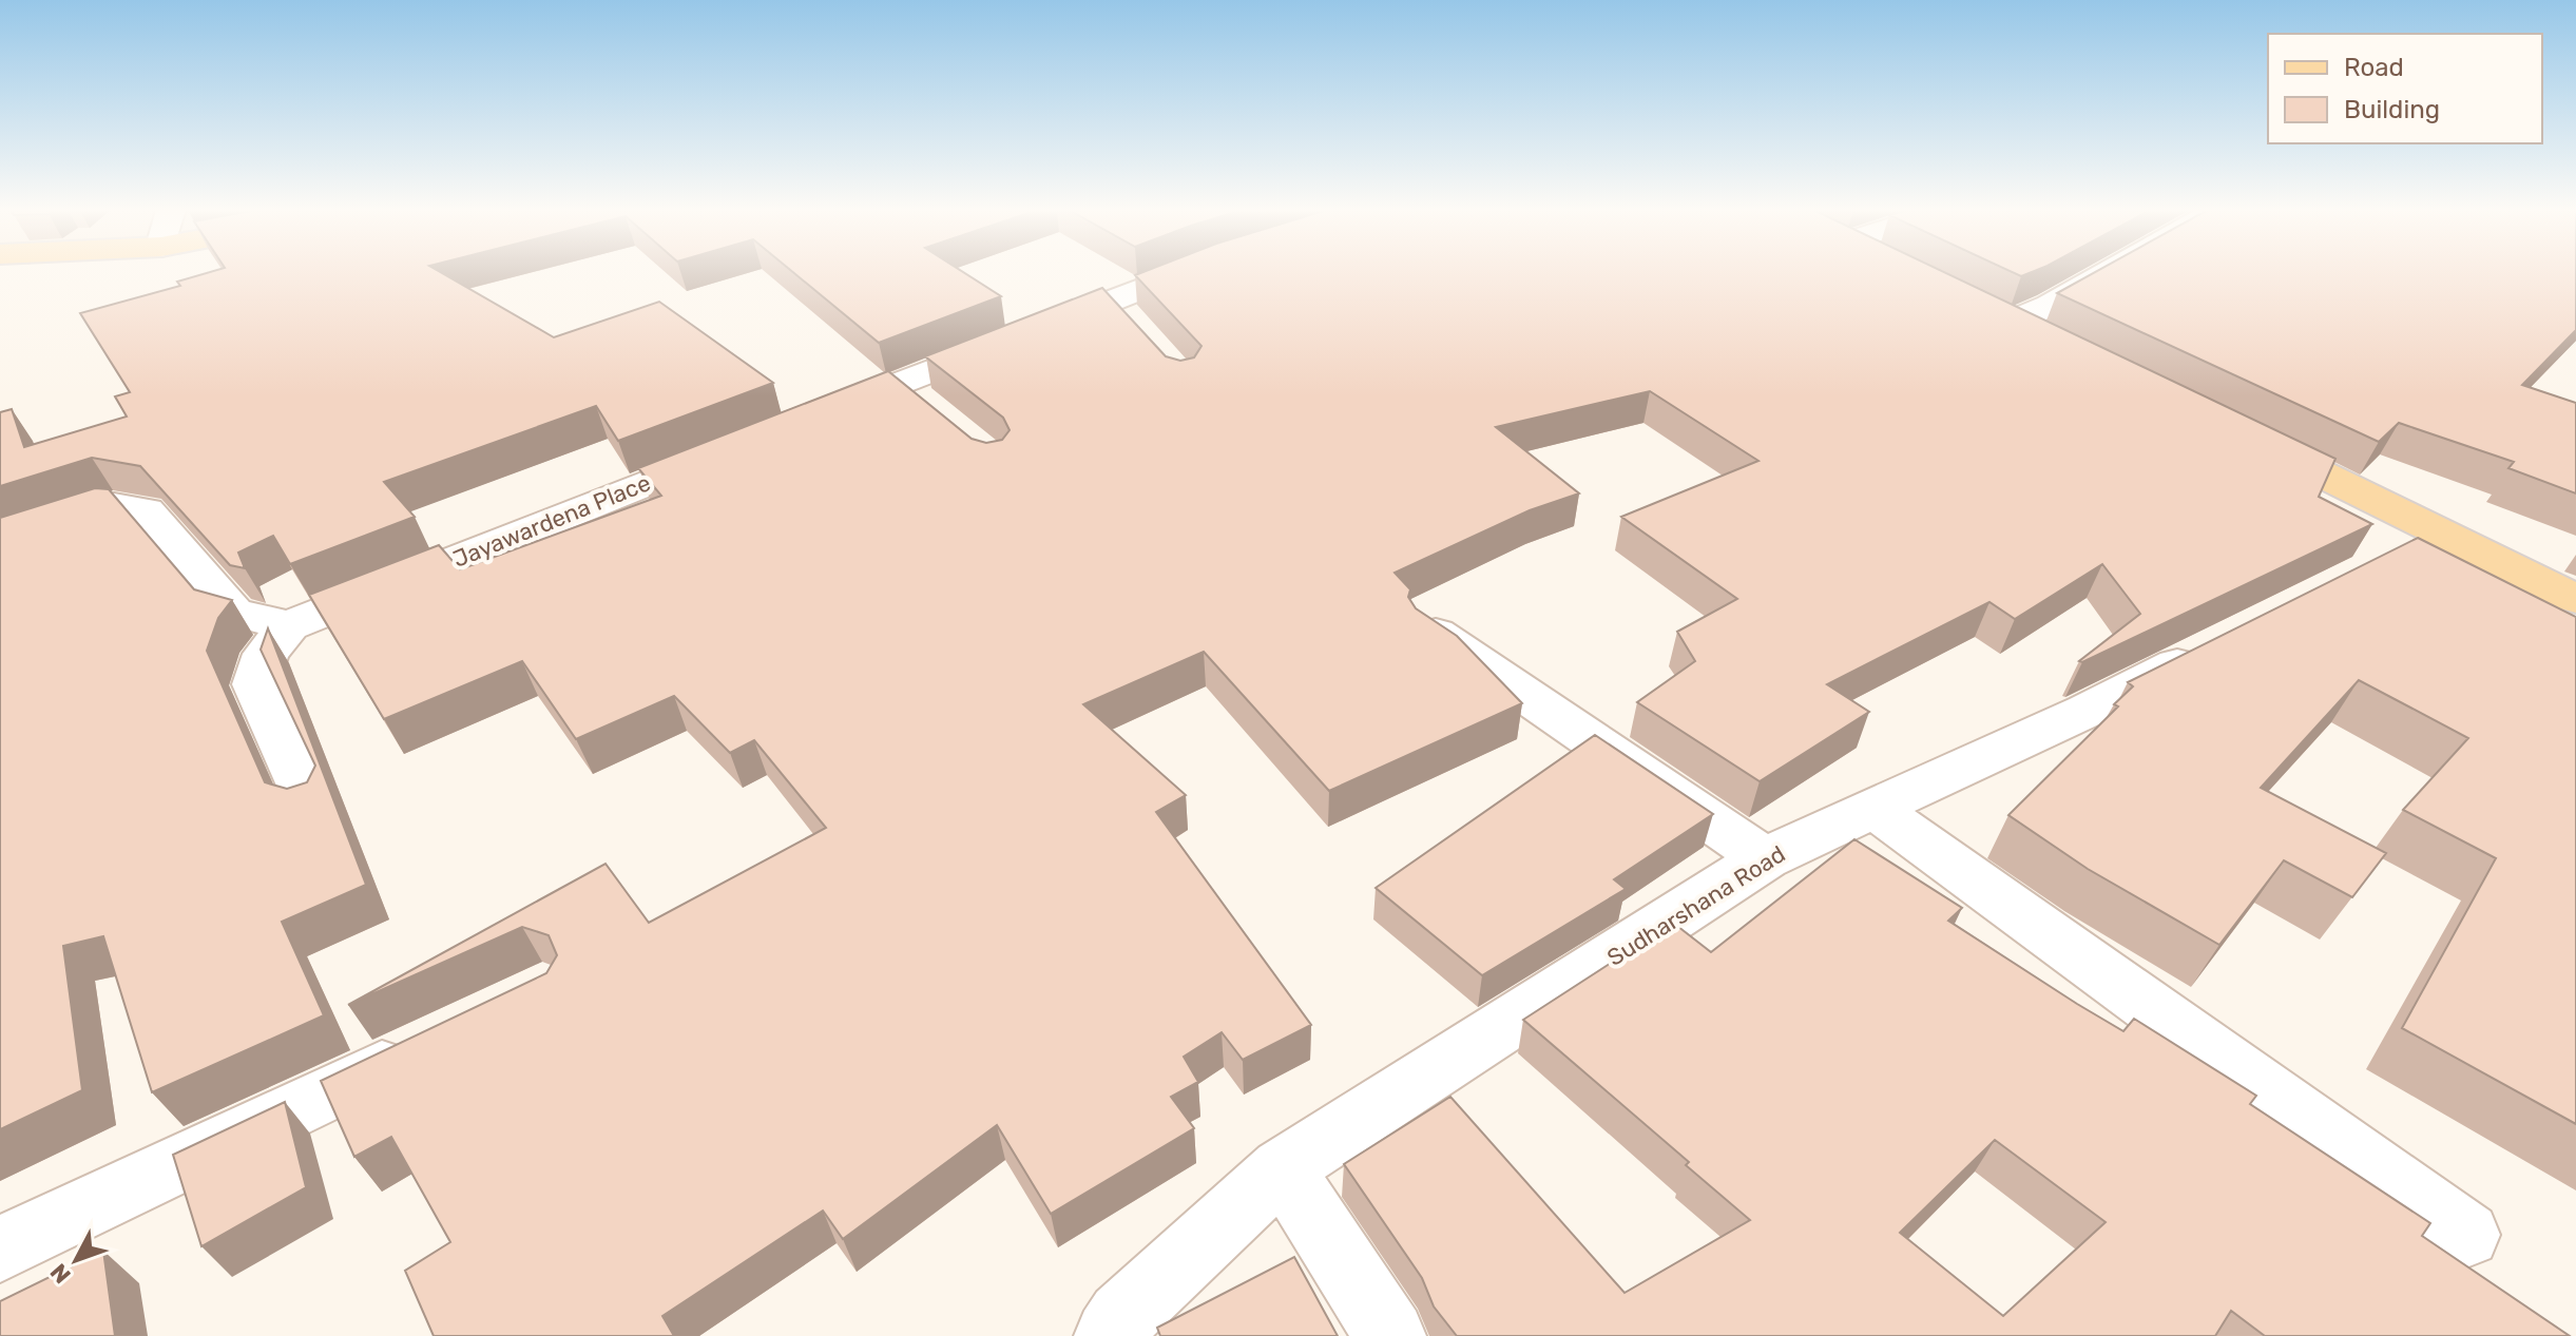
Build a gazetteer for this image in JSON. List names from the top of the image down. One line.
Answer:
{"streets":{"street":["Jayawardena Place","Sudharshana Road"]},"legend":["Road","Building"],"north":"bottom left"}
